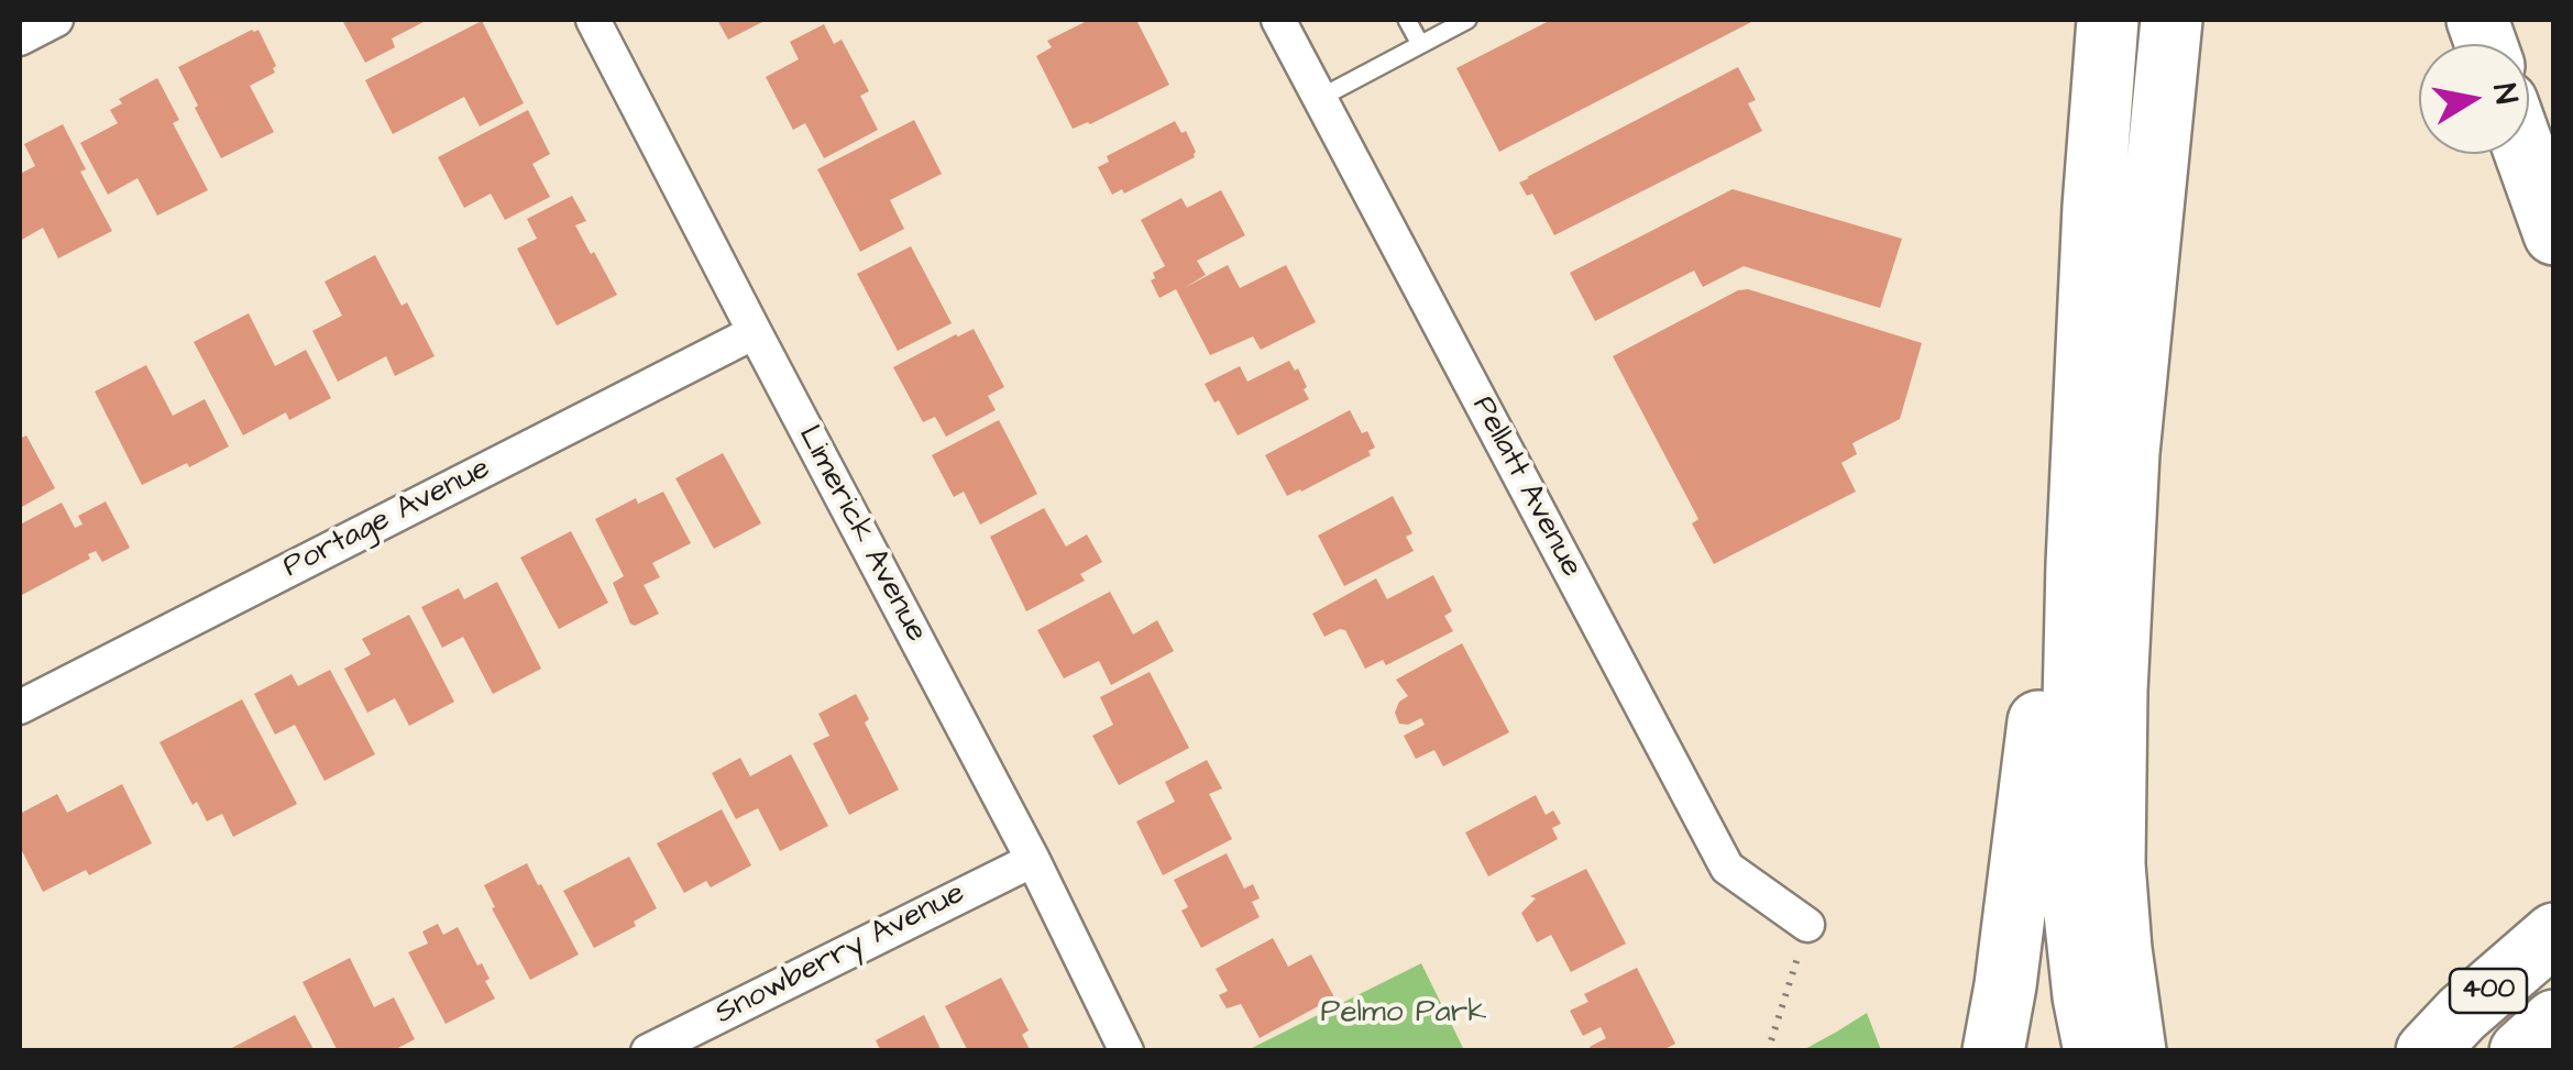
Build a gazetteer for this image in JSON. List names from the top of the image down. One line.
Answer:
{"streets":{"highway":["400"],"street":["Pellatt Avenue","Portage Avenue","Limerick Avenue","Snowberry Avenue"]},"crossings":[["Portage Avenue","Limerick Avenue"],["Limerick Avenue","Snowberry Avenue"]],"parks":["Pelmo Park"],"north":"right"}
